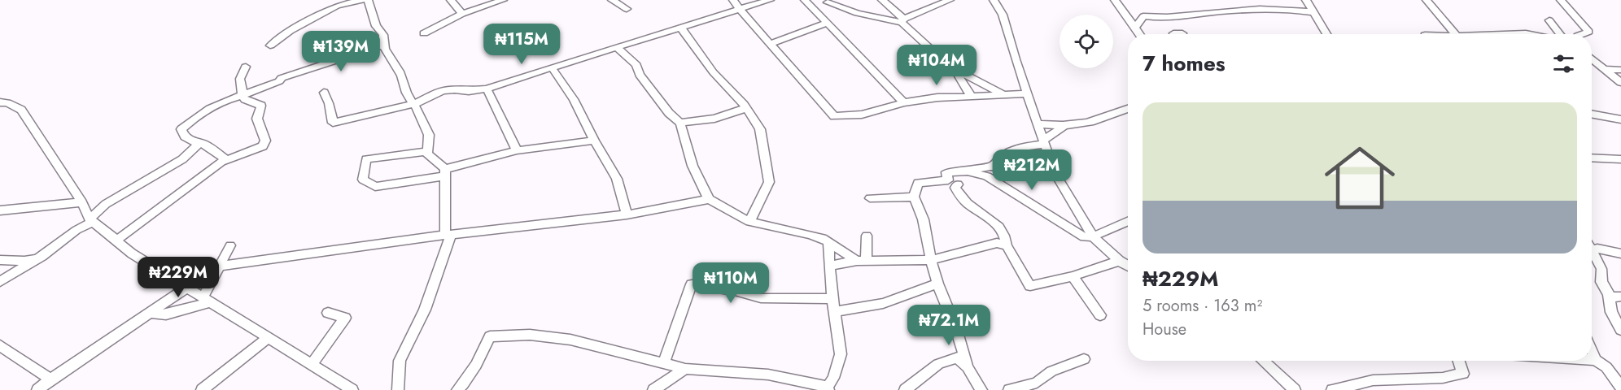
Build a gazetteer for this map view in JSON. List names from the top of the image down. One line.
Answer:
{"page":{"price":["₦115M","₦139M","₦104M","₦212M","₦229M","₦110M","₦72.1M"],"heading":"7 homes","list":[{"name":"₦229M","note":"5 rooms · 163 m² · House"}]}}
